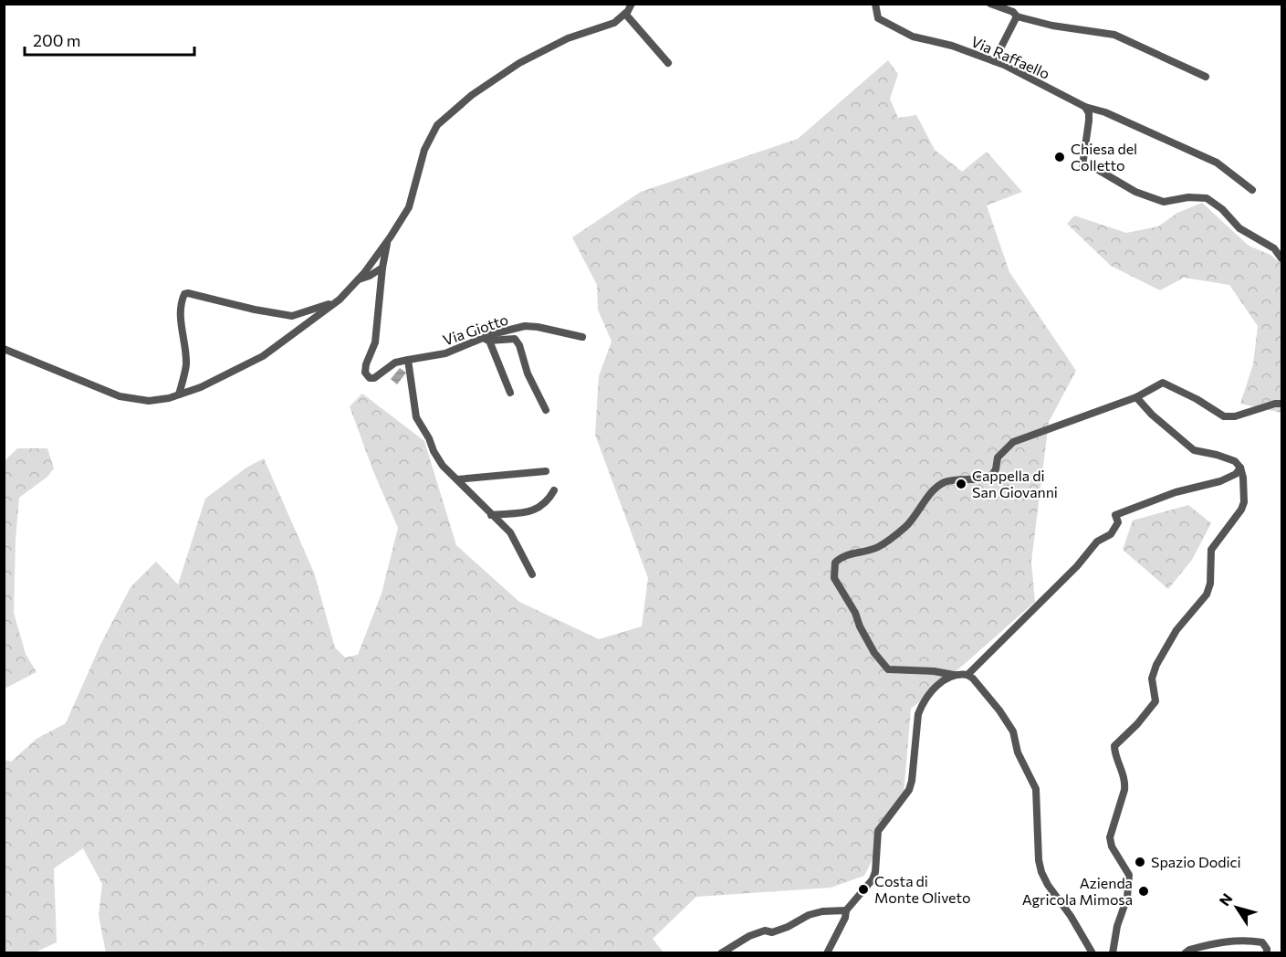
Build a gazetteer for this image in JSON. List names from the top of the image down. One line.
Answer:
{"streets":{"street":["Via Raffaello","Via Giotto"]},"places":["Chiesa del Colletto","Cappella di San Giovanni","Spazio Dodici","Costa di Monte Oliveto","Azienda Agricola Mimosa"],"scale_bar":"200 m","north":"top left"}
